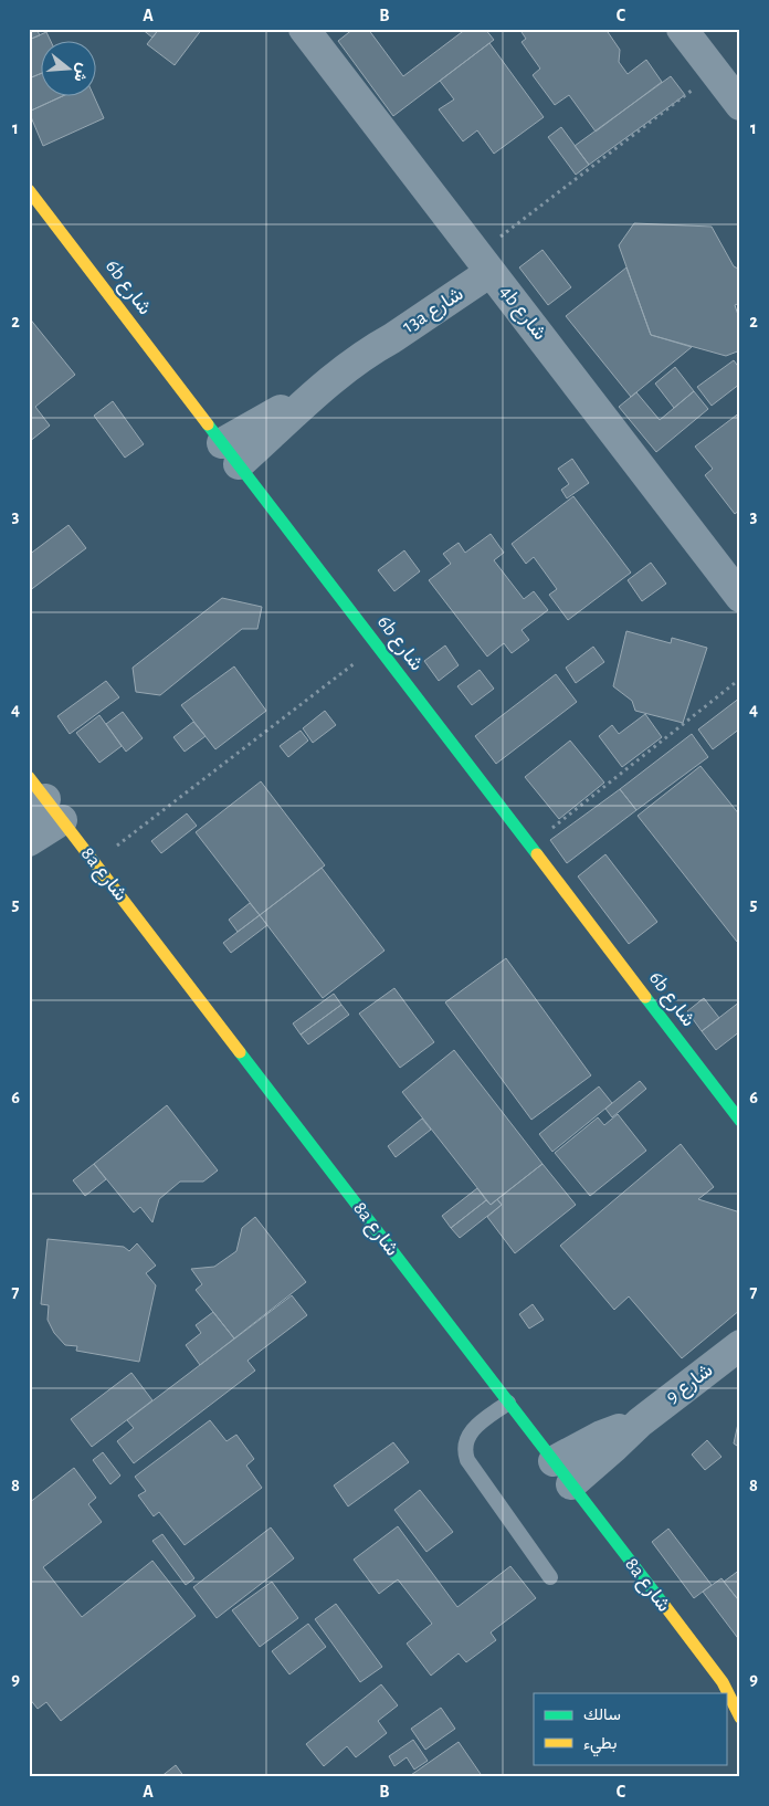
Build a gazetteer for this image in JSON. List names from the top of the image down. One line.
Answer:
{"streets":{"street":["6b شارع","13a شارع","4b شارع","8a شارع","شارع 9"]},"crossings":[["6b شارع","13a شارع"],["13a شارع","4b شارع"],["8a شارع","شارع 9"]],"legend":["سالك","بطيء"],"north":"right","grid":{"columns":["A","B","C"],"rows":["1","2","3","4","5","6","7","8","9"]}}
